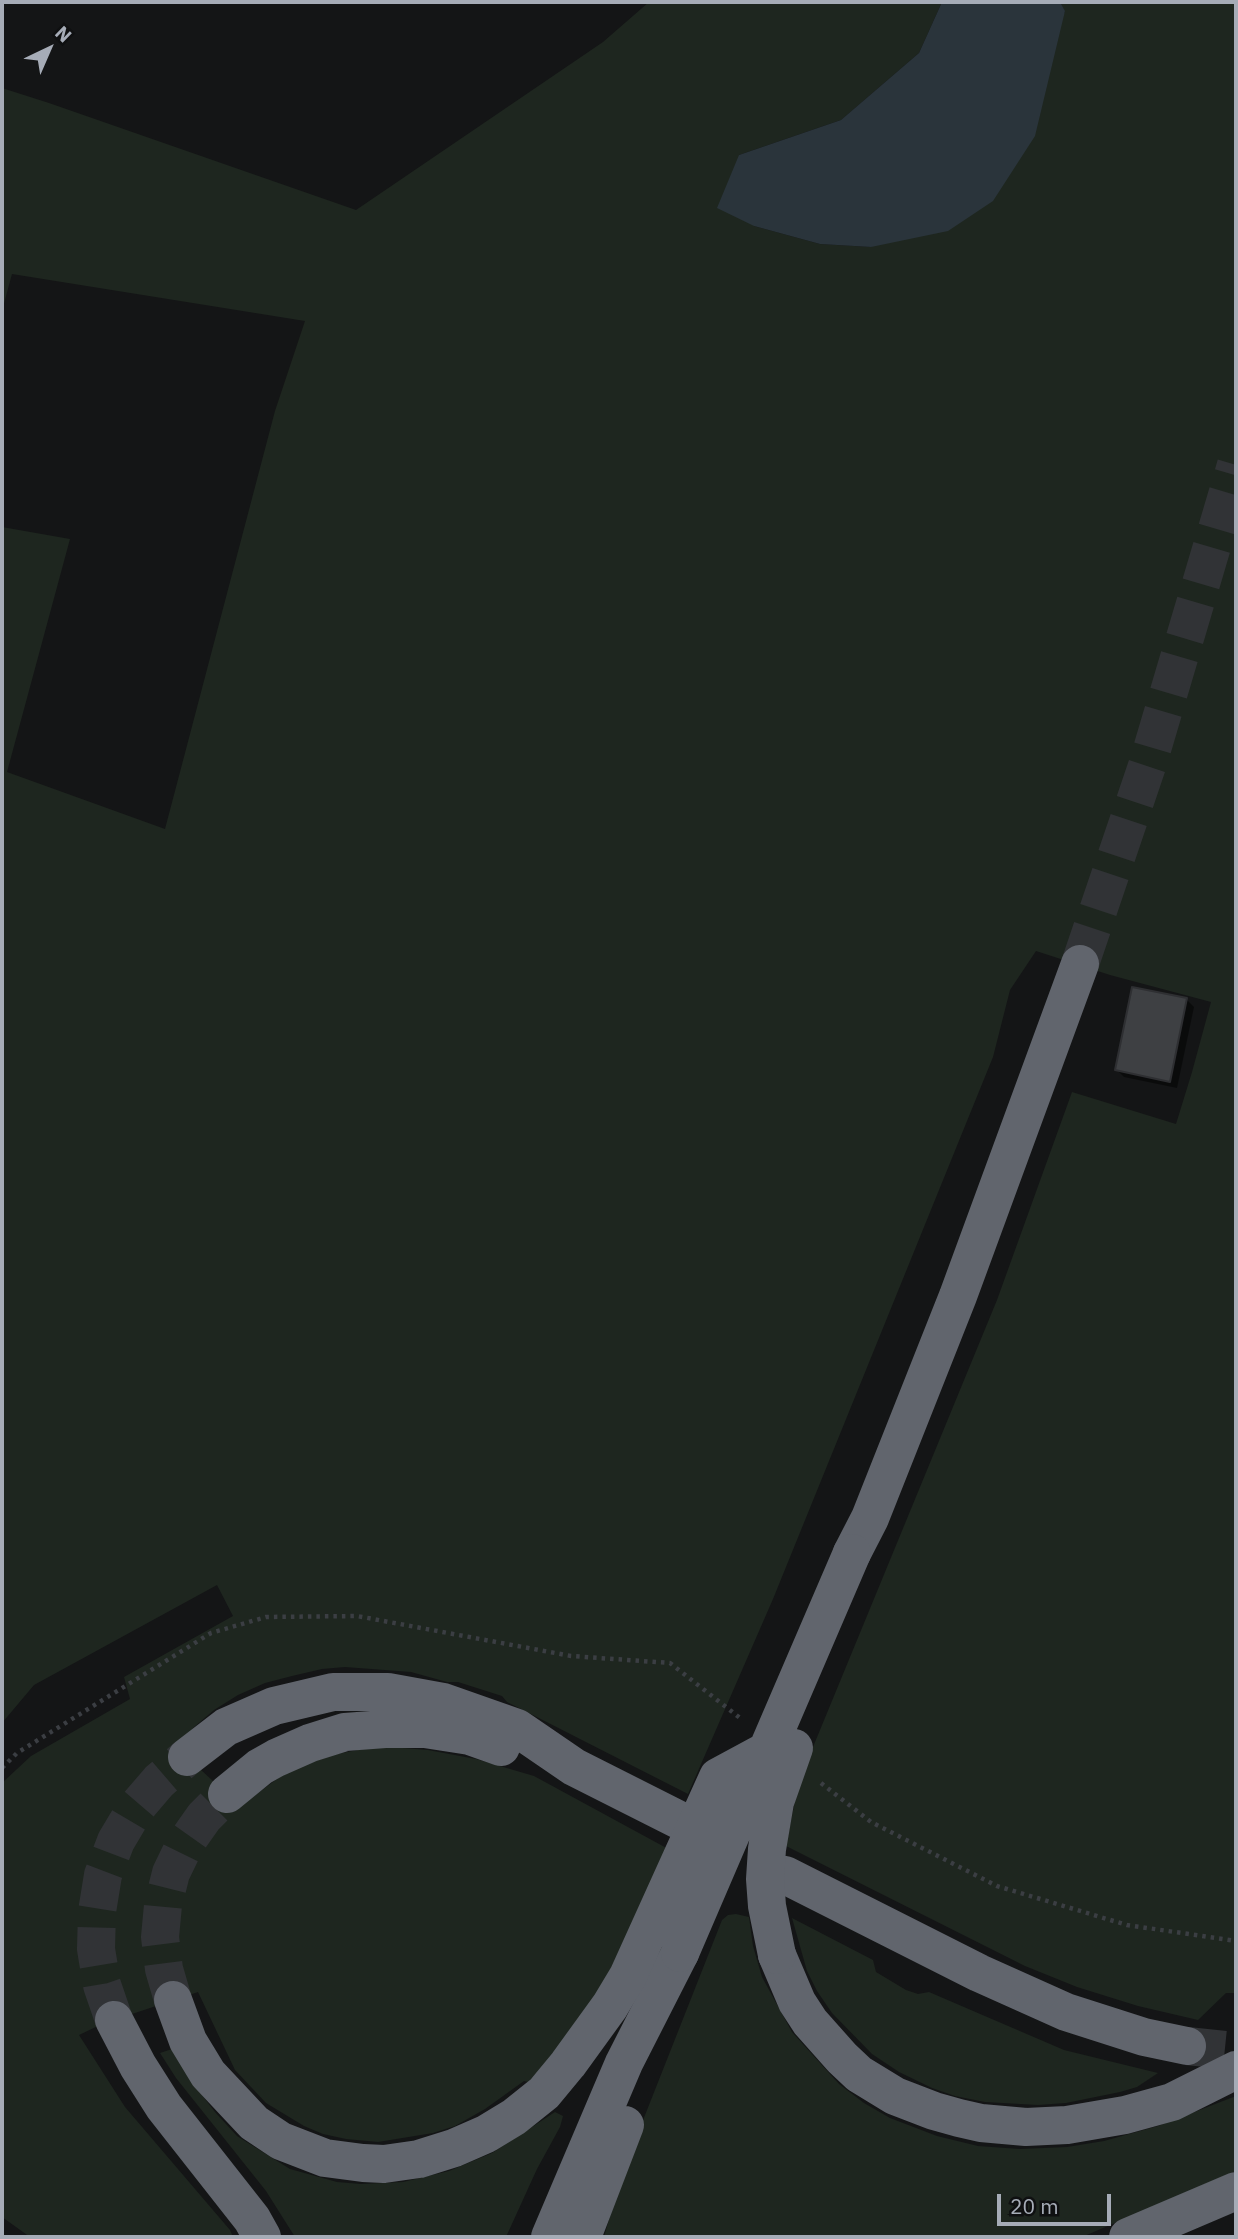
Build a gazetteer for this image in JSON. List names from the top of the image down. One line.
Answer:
{"scale_bar":"20 m","north":"top right"}
